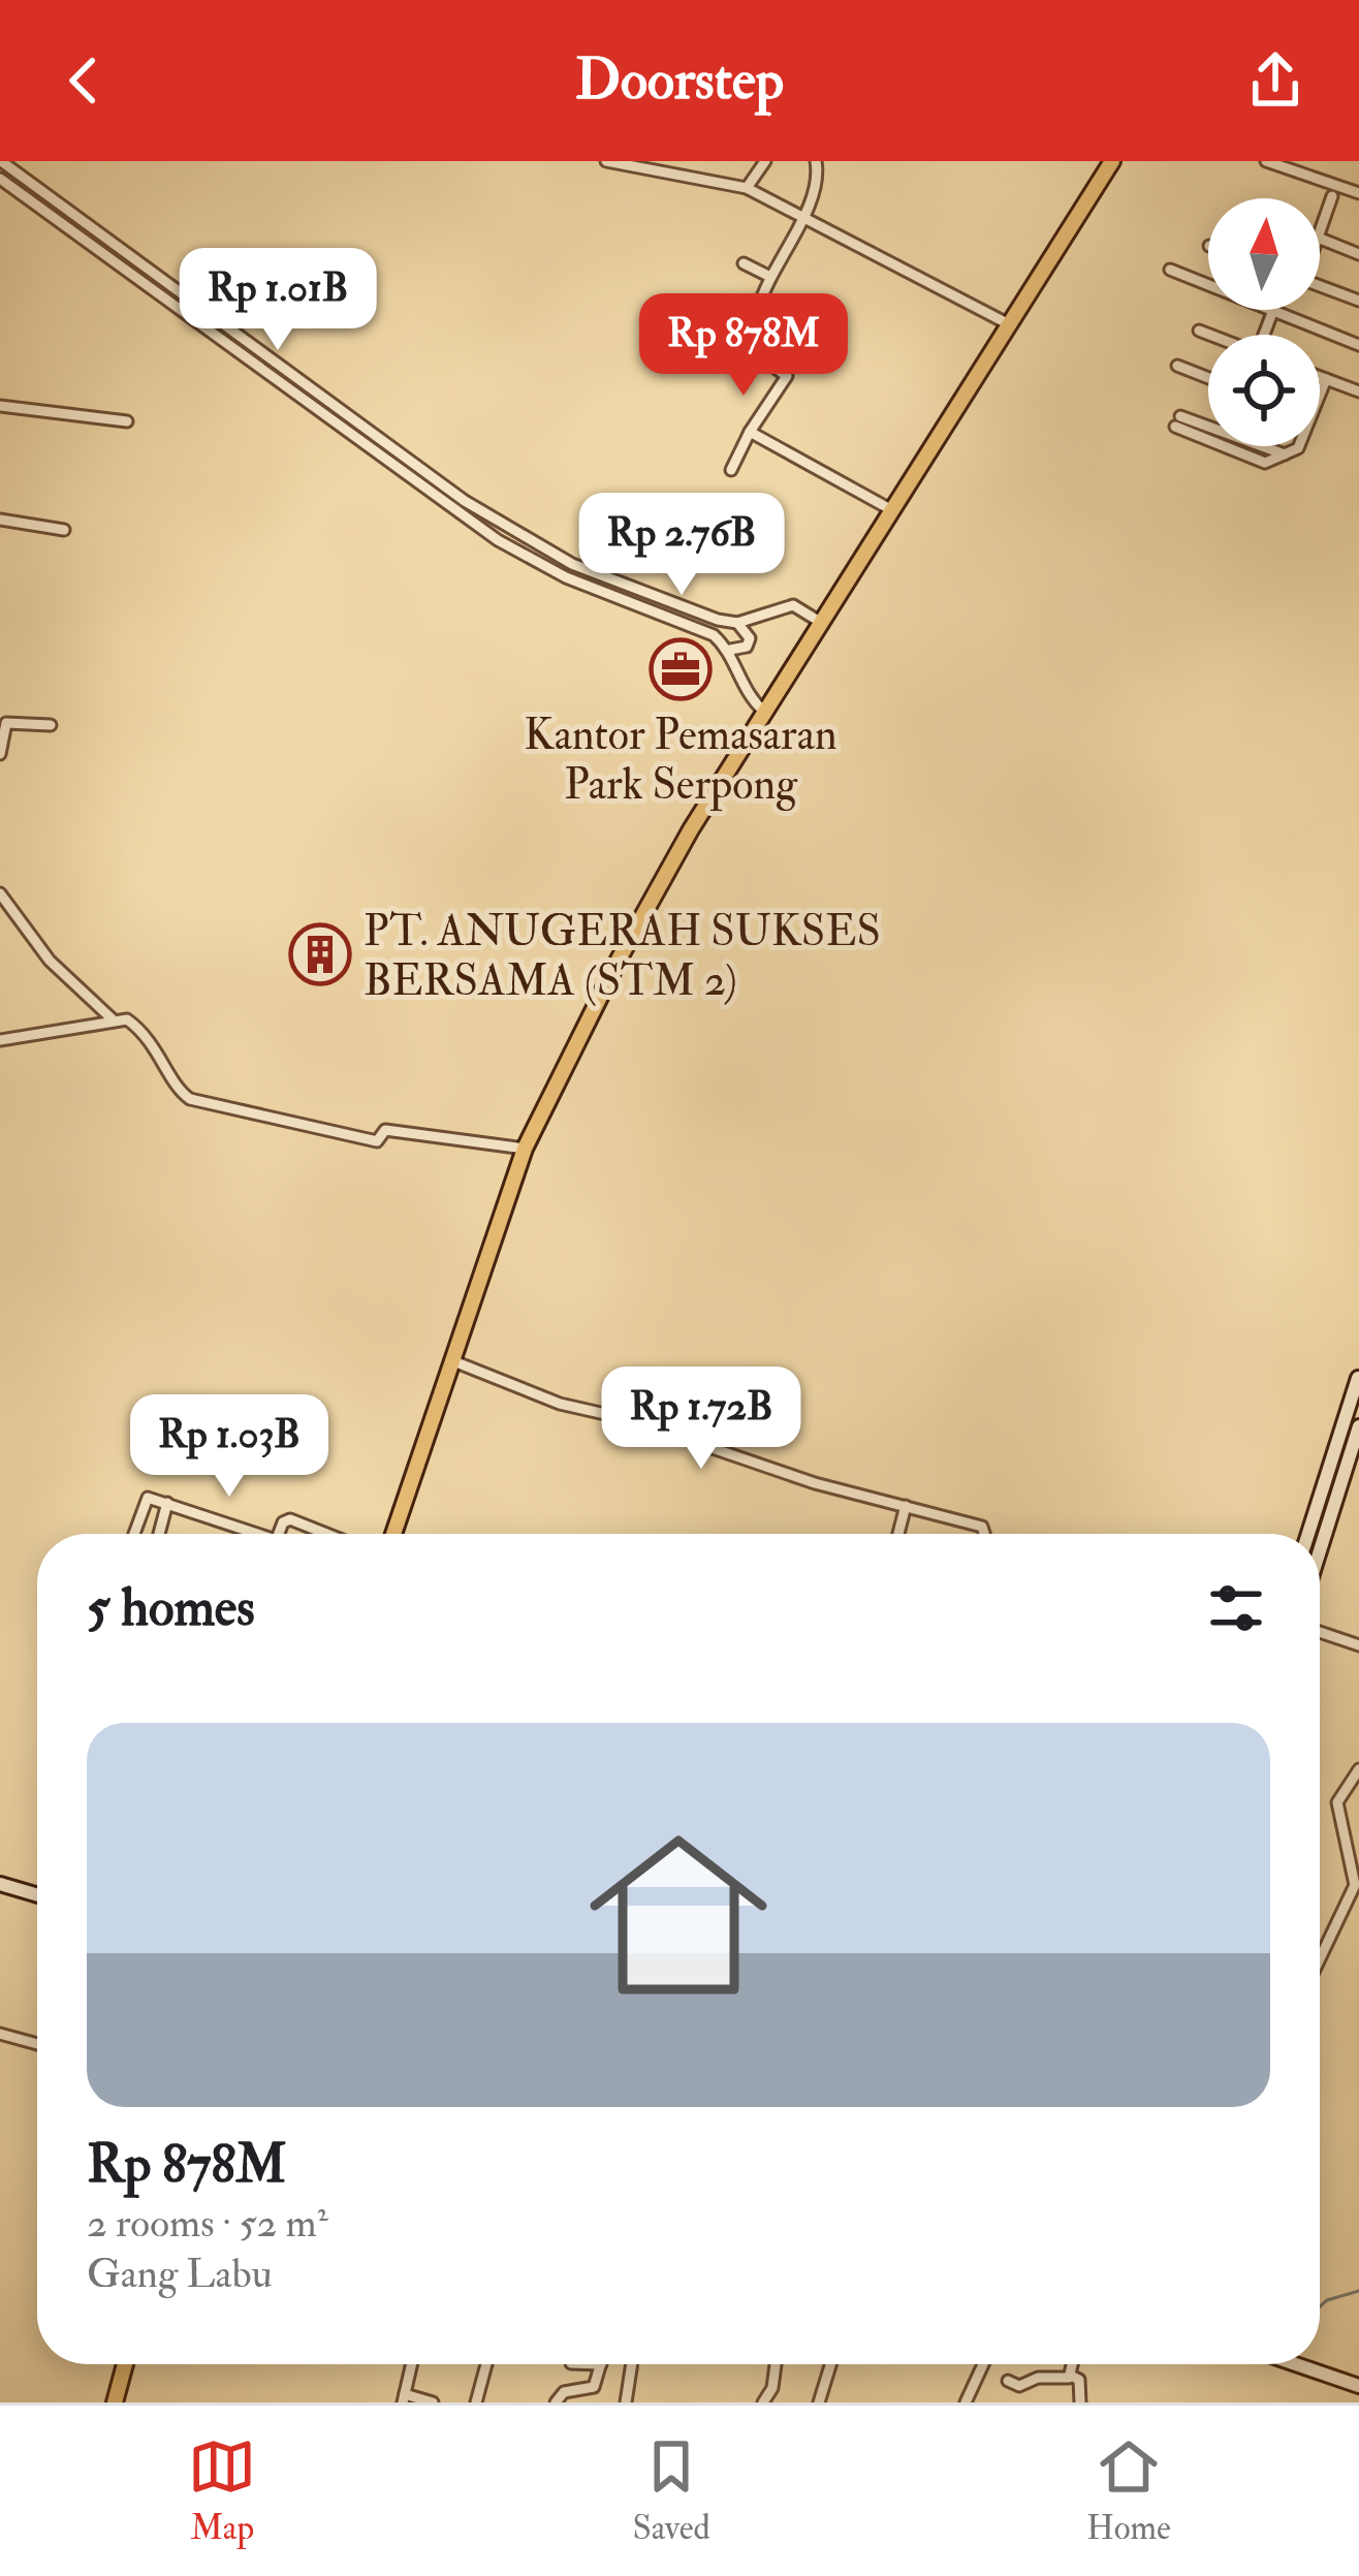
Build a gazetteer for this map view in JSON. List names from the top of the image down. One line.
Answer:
{"places":{"office":["Kantor Pemasaran Park Serpong"],"building":["PT. ANUGERAH SUKSES BERSAMA (STM 2)"]},"north":"top","page":{"header":"Doorstep","price":["Rp 1.01B","Rp 878M","Rp 2.76B","Rp 1.72B","Rp 1.03B"],"heading":"5 homes","list":[{"name":"Rp 878M","note":"2 rooms · 52 m² · Gang Labu"}],"tabs":["Map","Saved","Home"]}}
